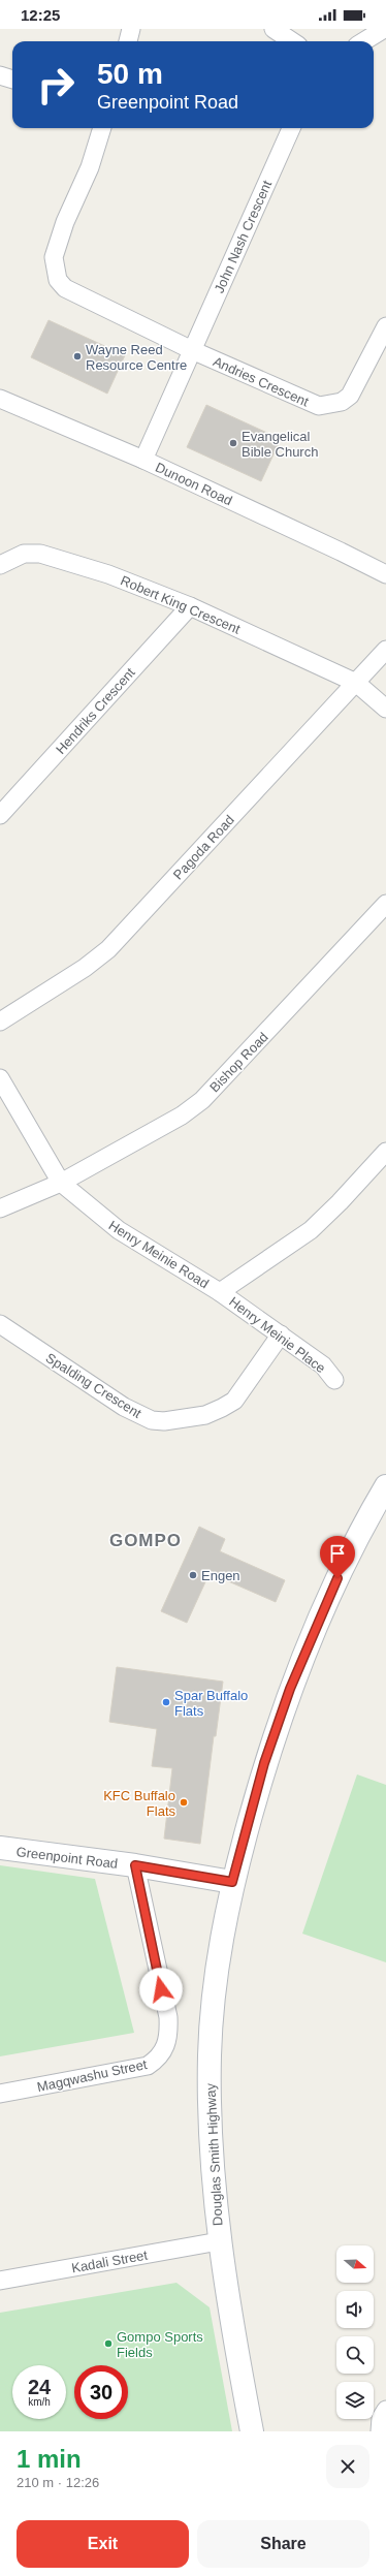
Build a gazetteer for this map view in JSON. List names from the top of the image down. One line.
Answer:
{"streets":{"street":["John Nash Crescent","Andries Crescent","Dunoon Road","Robert King Crescent","Hendriks Crescent","Pagoda Road","Bishop Road","Henry Meinie Road","Henry Meinie Place","Spalding Crescent","Greenpoint Road","Magqwashu Street","Douglas Smith Highway","Kadali Street"]},"crossings":[["John Nash Crescent","Andries Crescent"],["John Nash Crescent","Dunoon Road"],["Robert King Crescent","Hendriks Crescent"],["Robert King Crescent","Pagoda Road"],["Bishop Road","Henry Meinie Road"],["Henry Meinie Road","Henry Meinie Place"],["Henry Meinie Place","Spalding Crescent"],["Greenpoint Road","Magqwashu Street"],["Greenpoint Road","Douglas Smith Highway"],["Douglas Smith Highway","Kadali Street"]],"districts":["GOMPO"],"places":["Wayne Reed Resource Centre","Evangelical Bible Church","Engen","Spar Buffalo Flats","KFC Buffalo Flats","Gompo Sports Fields"],"north":"right","page":{"status":"12:25","turn":["50 m","Greenpoint Road"],"speed":"24 km/h","limit":"30","heading":["1 min","210 m · 12:26"],"buttons":["Exit","Share"]}}
